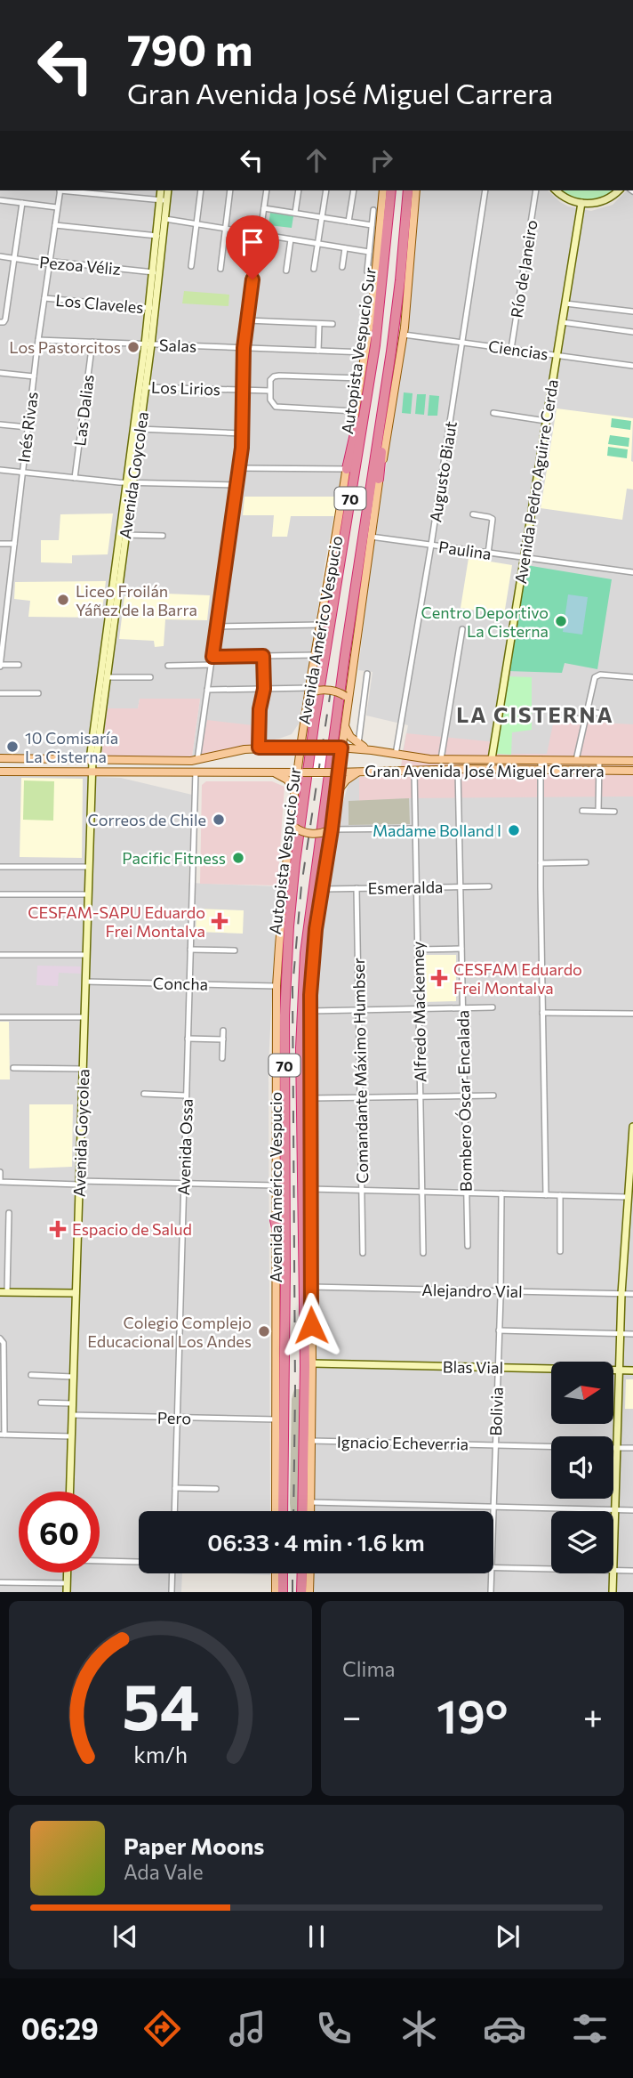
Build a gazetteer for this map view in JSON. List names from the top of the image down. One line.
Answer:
{"streets":{"highway":["Autopista Vespucio Sur","70"],"main road":["Avenida Américo Vespucio","Gran Avenida José Miguel Carrera"],"street":["Pezoa Véliz","Río de Janeiro","Los Claveles","Salas","Ciencias","Los Lirios","Las Dalias","Inés Rivas","Augusto Biaut","Avenida Goycolea","Avenida Pedro Aguirre Cerda","Paulina","Esmeralda","Concha","Alfredo Mackenney","Comandante Máximo Humbser","Bombero Óscar Encalada","Avenida Ossa","Alejandro Vial","Blas Vial","Bolivia","Pero","Ignacio Echeverria"]},"crossings":[["Pezoa Véliz","Inés Rivas"],["Pezoa Véliz","Avenida Goycolea"],["Río de Janeiro","Ciencias"],["Los Claveles","Inés Rivas"],["Los Claveles","Avenida Goycolea"],["Salas","Las Dalias"],["Salas","Inés Rivas"],["Salas","Avenida Goycolea"],["Salas","Avenida Américo Vespucio"],["Ciencias","Augusto Biaut"],["Ciencias","Avenida Pedro Aguirre Cerda"],["Los Lirios","Avenida Goycolea"],["Augusto Biaut","Paulina"],["Augusto Biaut","Gran Avenida José Miguel Carrera"],["Avenida Goycolea","Gran Avenida José Miguel Carrera"],["Avenida Goycolea","Concha"],["Avenida Goycolea","Pero"],["Avenida Pedro Aguirre Cerda","Paulina"],["Avenida Pedro Aguirre Cerda","Gran Avenida José Miguel Carrera"],["Avenida Américo Vespucio","Gran Avenida José Miguel Carrera"],["Avenida Américo Vespucio","Concha"],["Avenida Américo Vespucio","Pero"],["Gran Avenida José Miguel Carrera","Alfredo Mackenney"],["Gran Avenida José Miguel Carrera","Bombero Óscar Encalada"],["Gran Avenida José Miguel Carrera","Avenida Ossa"],["Esmeralda","Alfredo Mackenney"],["Esmeralda","Comandante Máximo Humbser"],["Esmeralda","Bombero Óscar Encalada"],["Concha","Avenida Ossa"],["Avenida Ossa","Pero"],["Alejandro Vial","Bolivia"],["Blas Vial","Bolivia"],["Bolivia","Ignacio Echeverria"]],"districts":["LA CISTERNA"],"places":{"other":["Los Pastorcitos","Liceo Froilán Yáñez de la Barra","Centro Deportivo La Cisterna","10 Comisaría La Cisterna","Correos de Chile","Madame Bolland I","Pacific Fitness","Colegio Complejo Educacional Los Andes"],"health":["CESFAM-SAPU Eduardo Frei Montalva","CESFAM Eduardo Frei Montalva","Espacio de Salud"]},"north":"right","page":{"turn":["790 m","Gran Avenida José Miguel Carrera"],"limit":"60","trip":"06:33 · 4 min · 1.6 km","tile":"Clima","heat":["−","19°","+"],"song":["Paper Moons","Ada Vale"],"tabs":"06:29","gauge":["54","km/h"]}}
